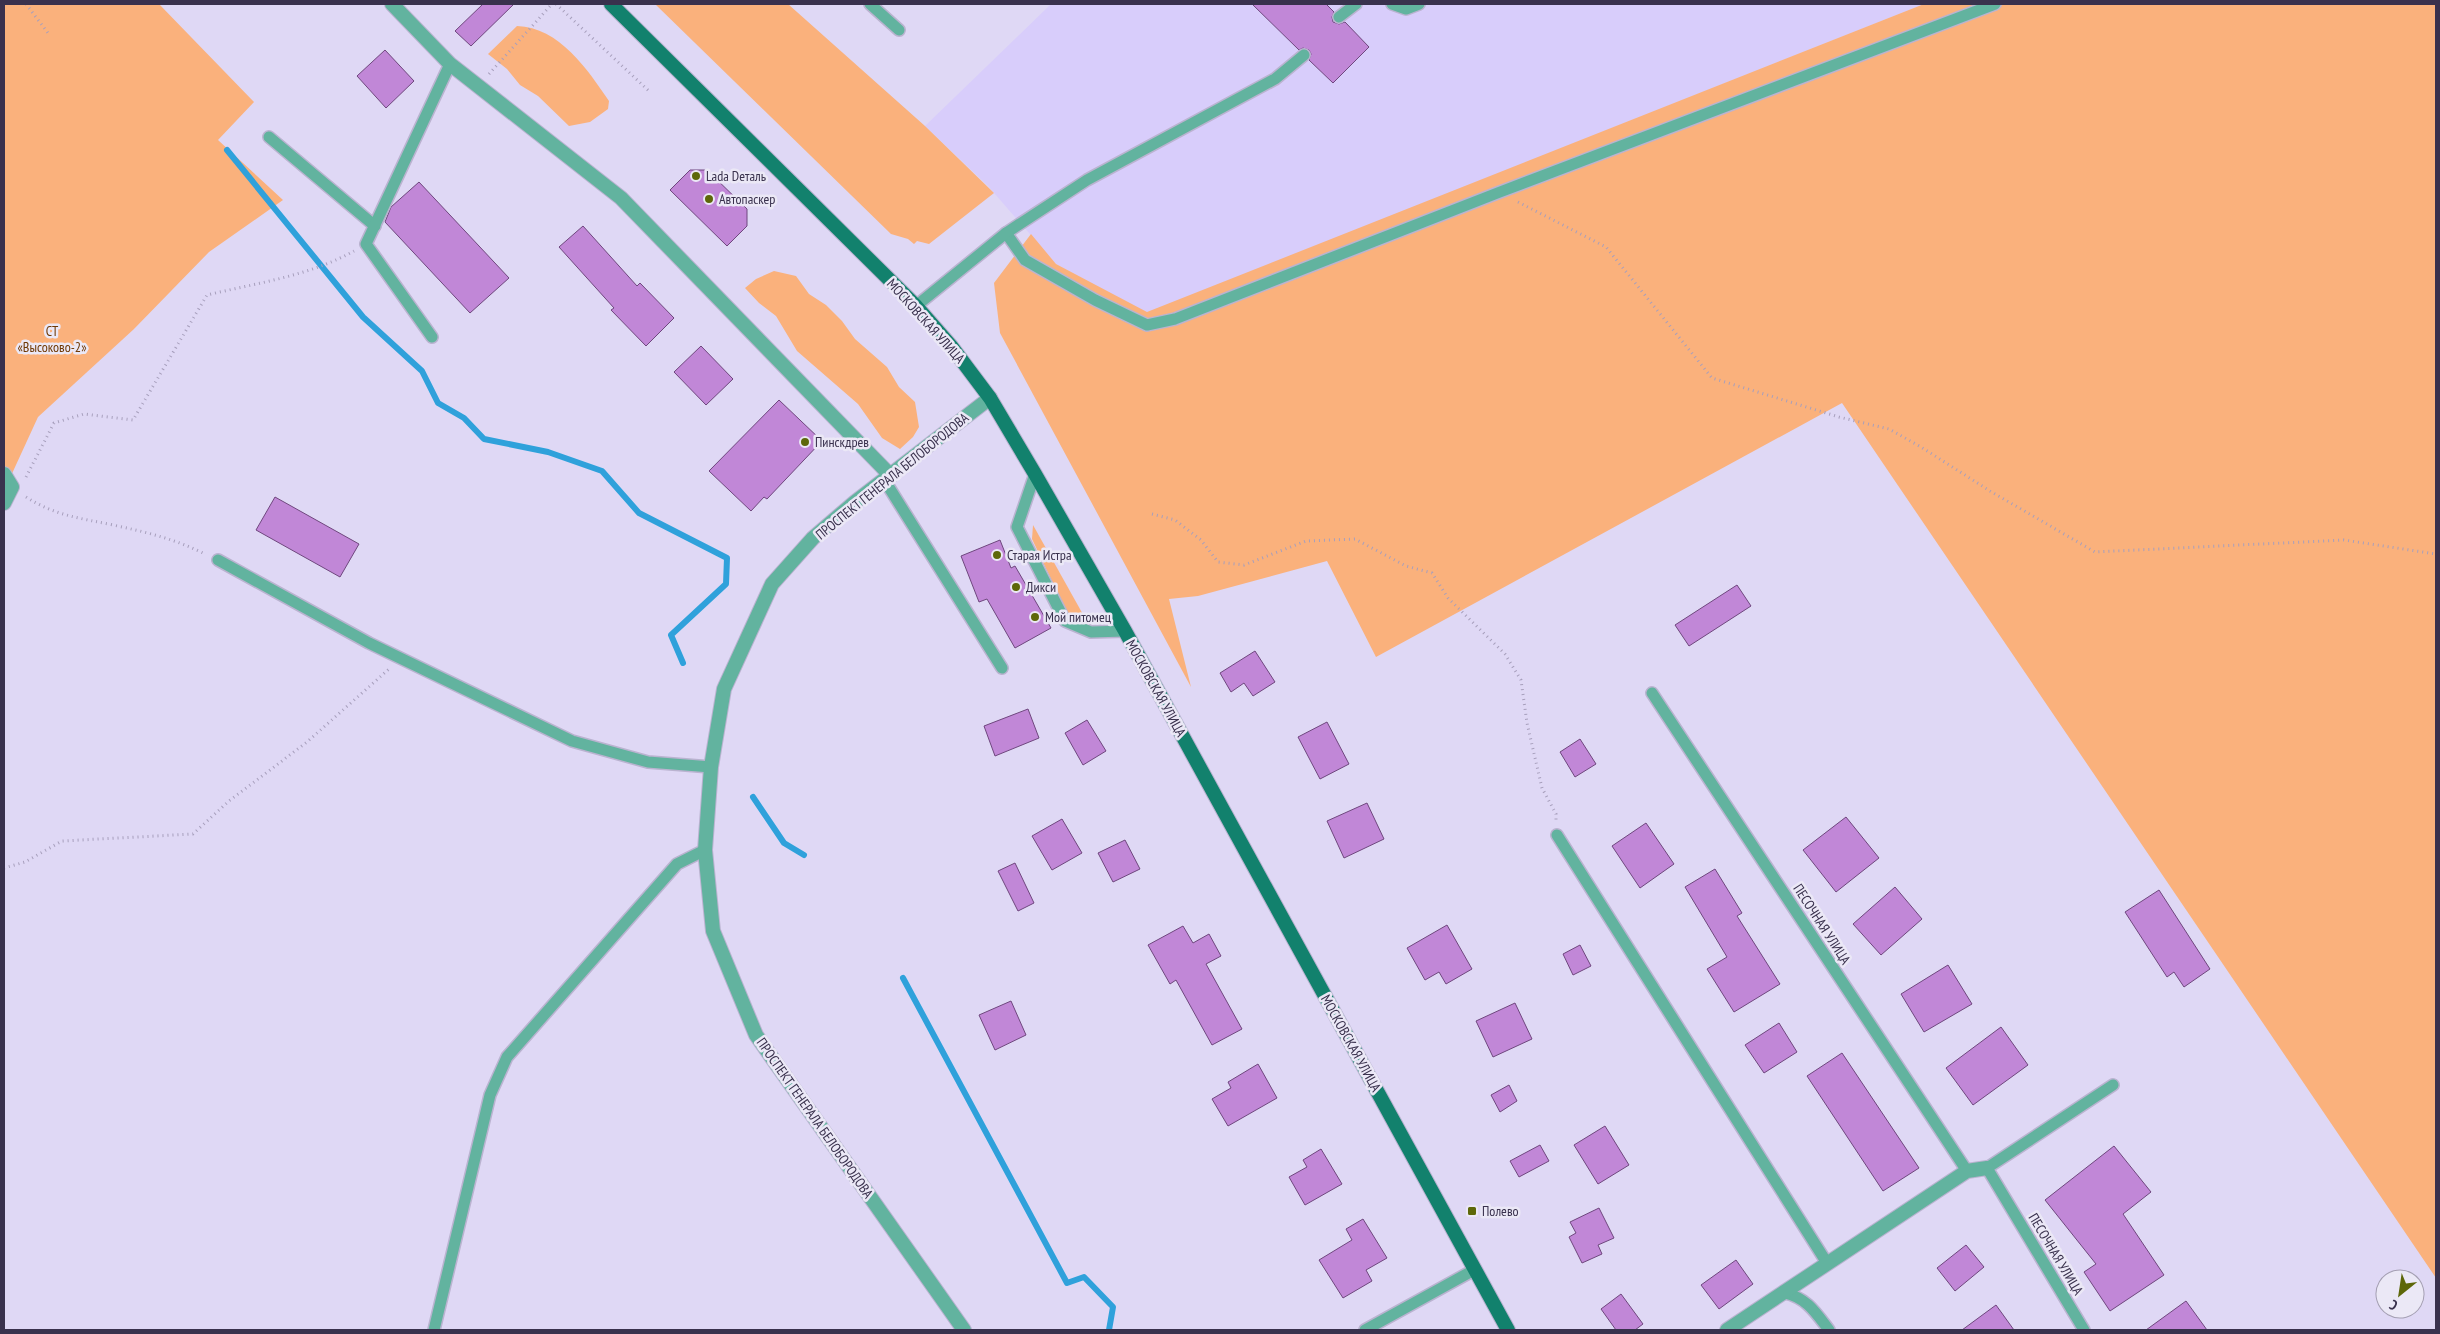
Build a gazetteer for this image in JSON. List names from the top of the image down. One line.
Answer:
{"streets":{"main road":["МОСКОВСКАЯ УЛИЦА"],"street":["ПРОСПЕКТ ГЕНЕРАЛА БЕЛОБОРОДОВА"],"lane":["ПЕСОЧНАЯ УЛИЦА"]},"crossings":[["МОСКОВСКАЯ УЛИЦА","ПРОСПЕКТ ГЕНЕРАЛА БЕЛОБОРОДОВА"]],"parks":["СТ «Высоково-2»"],"places":{"other":["Lada Dеталь","Автопаскер","Пинскдрев","Старая Истра","Дикси","Мой питомец"],"transit":["Полево"]},"north":"bottom left"}
